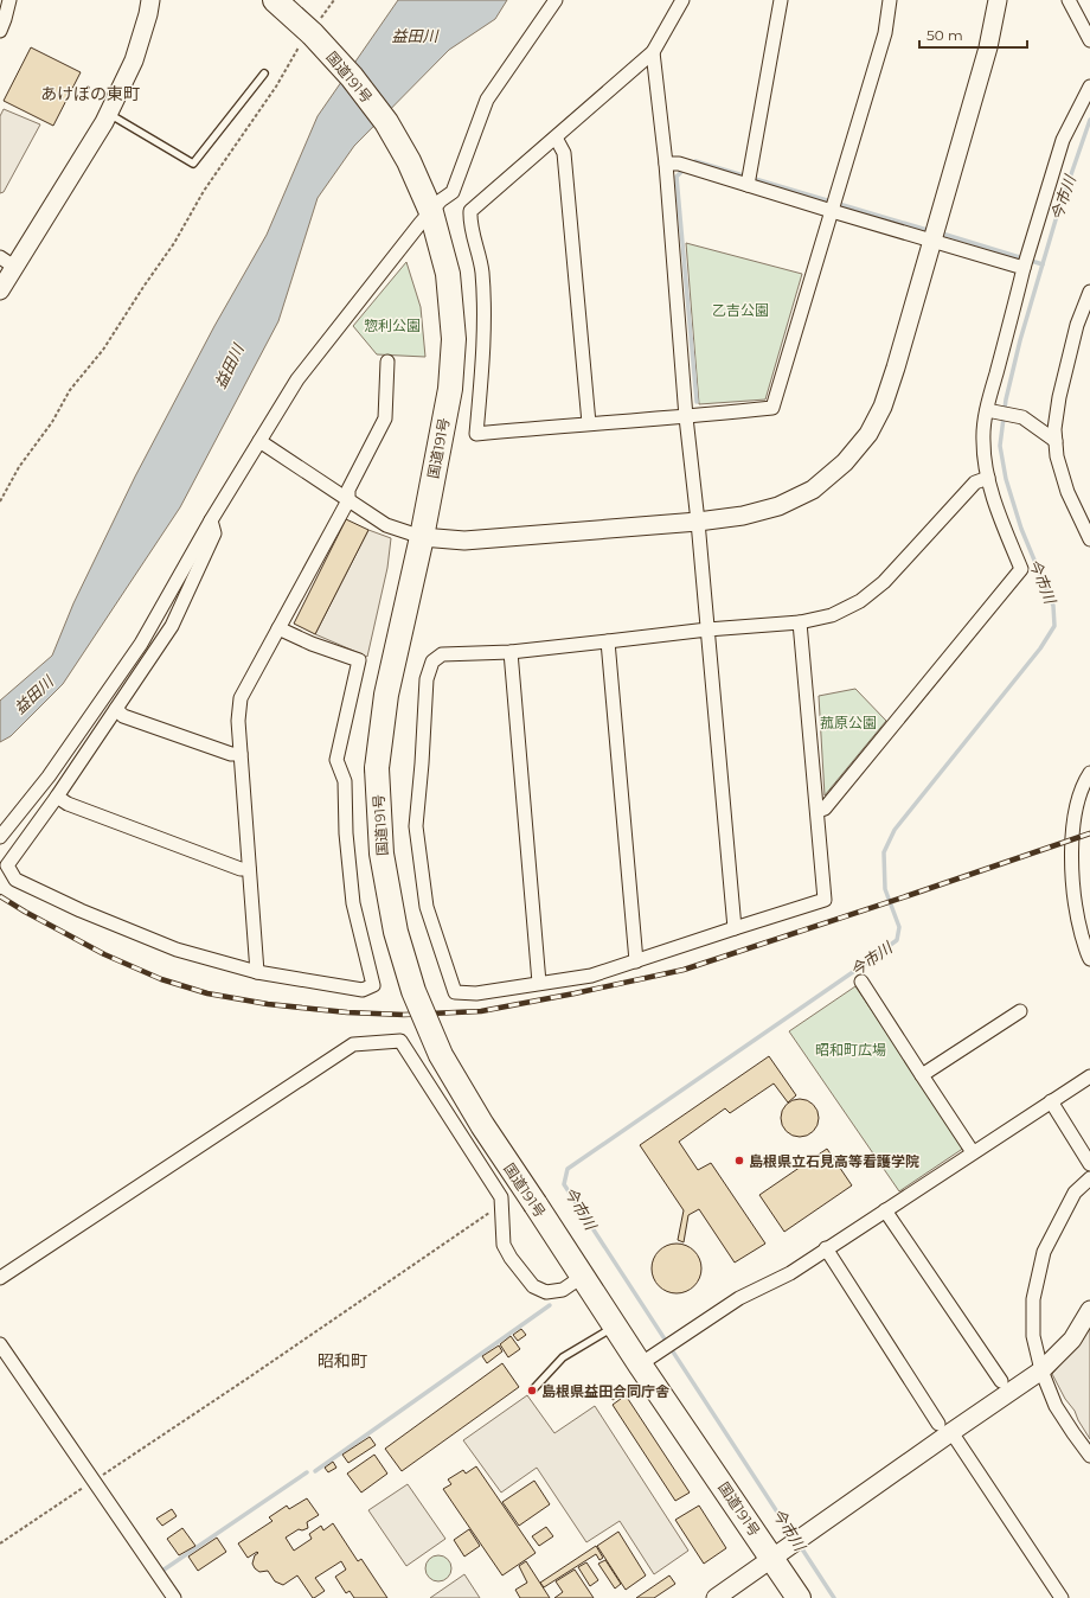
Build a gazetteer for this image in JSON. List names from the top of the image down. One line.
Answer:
{"streets":{"highway":["国道191号"]},"districts":["あけぼの東町","昭和町"],"water":["益田川","今市川"],"parks":["乙吉公園","惣利公園","菰原公園","昭和町広場"],"places":["島根県立石見高等看護学院","島根県益田合同庁舎"],"scale_bar":"50 m"}
